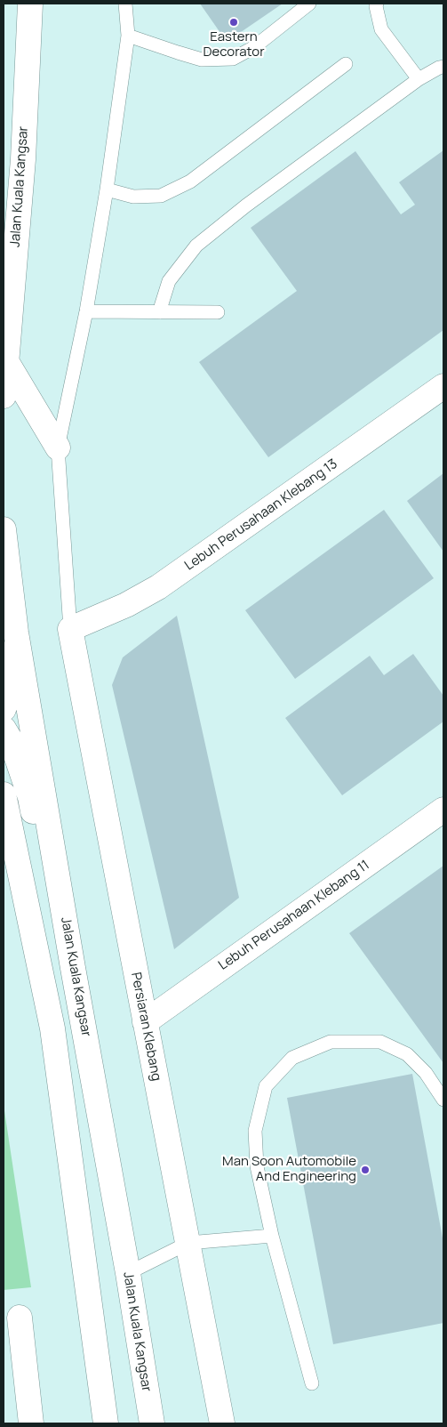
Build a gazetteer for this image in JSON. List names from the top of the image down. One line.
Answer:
{"streets":{"main road":["Jalan Kuala Kangsar","Lebuh Perusahaan Klebang 13","Lebuh Perusahaan Klebang 11","Persiaran Klebang"]},"crossings":[["Lebuh Perusahaan Klebang 13","Persiaran Klebang"],["Lebuh Perusahaan Klebang 11","Persiaran Klebang"]],"places":["Eastern Decorator","Man Soon Automobile And Engineering"]}
